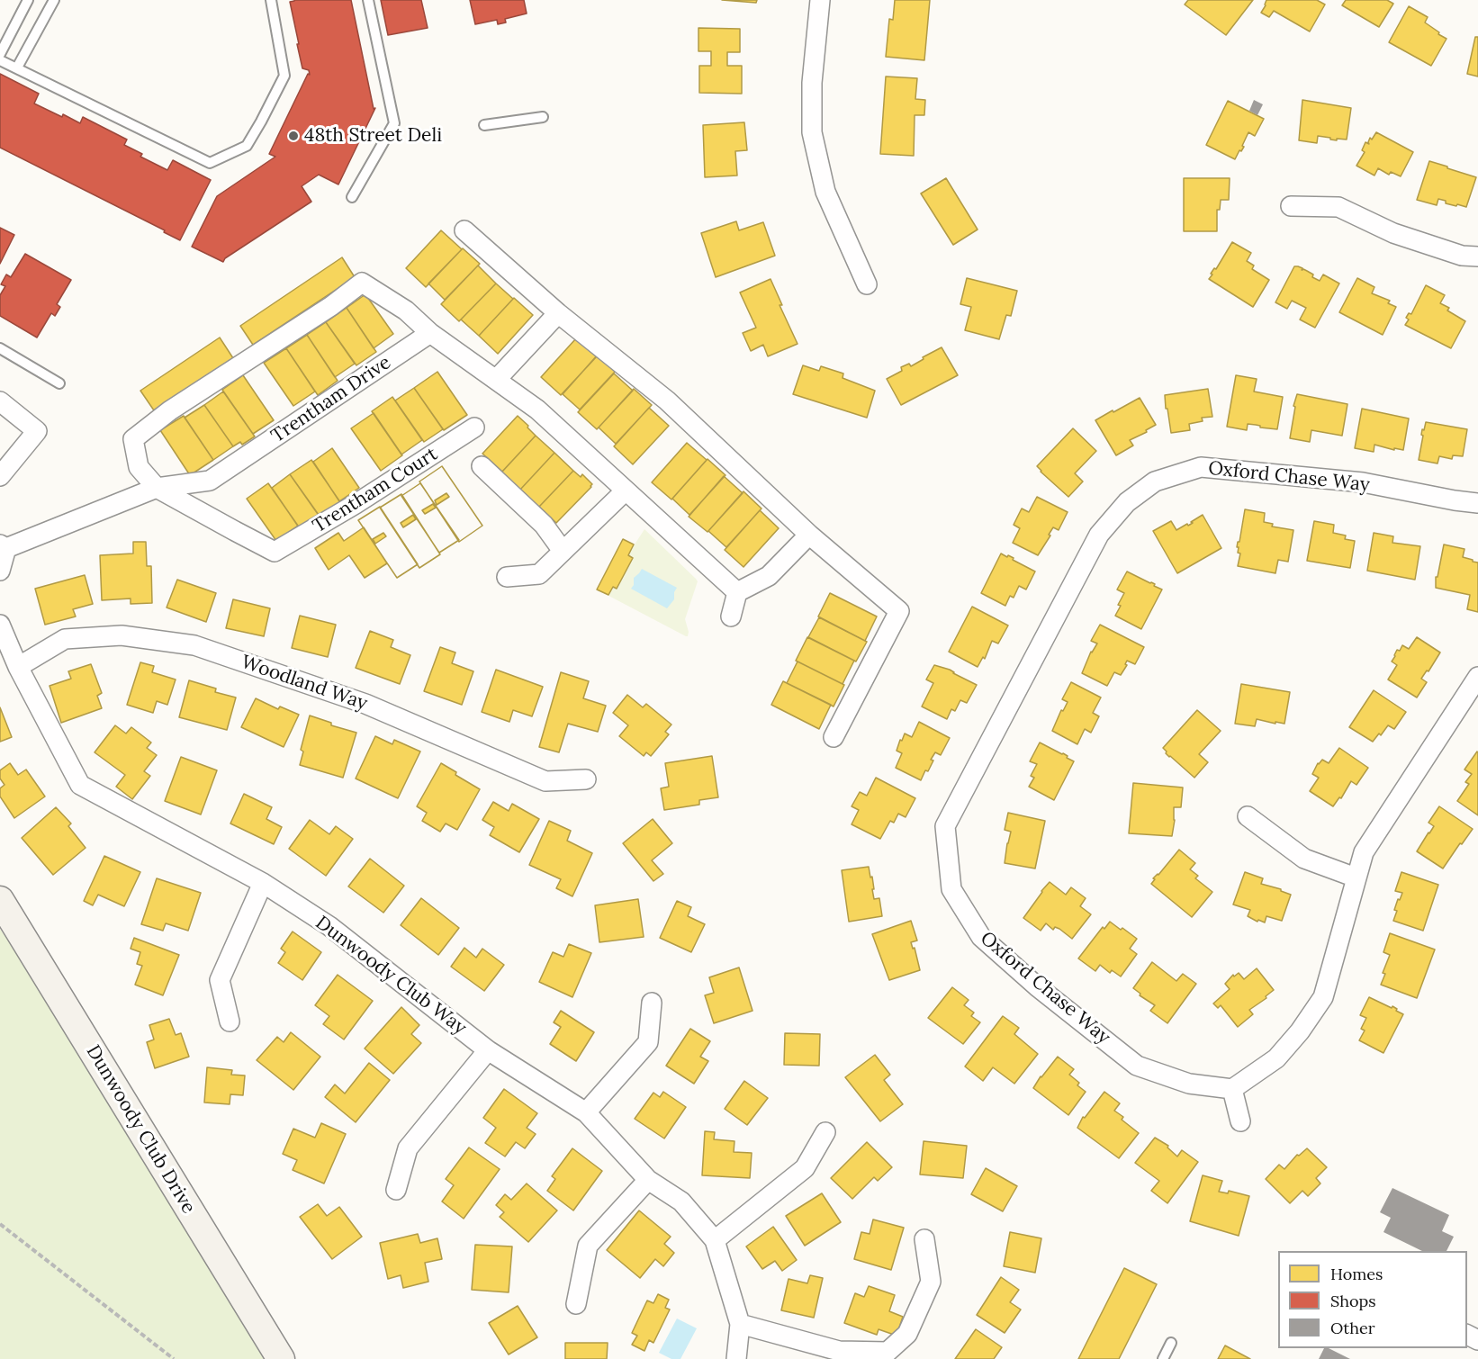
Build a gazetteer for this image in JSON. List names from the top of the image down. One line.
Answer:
{"streets":{"street":["Trentham Drive","Oxford Chase Way","Trentham Court","Woodland Way","Dunwoody Club Way","Dunwoody Club Drive"]},"crossings":[["Trentham Drive","Trentham Court"],["Woodland Way","Dunwoody Club Way"]],"places":["48th Street Deli"],"legend":["Homes","Shops","Other"]}
